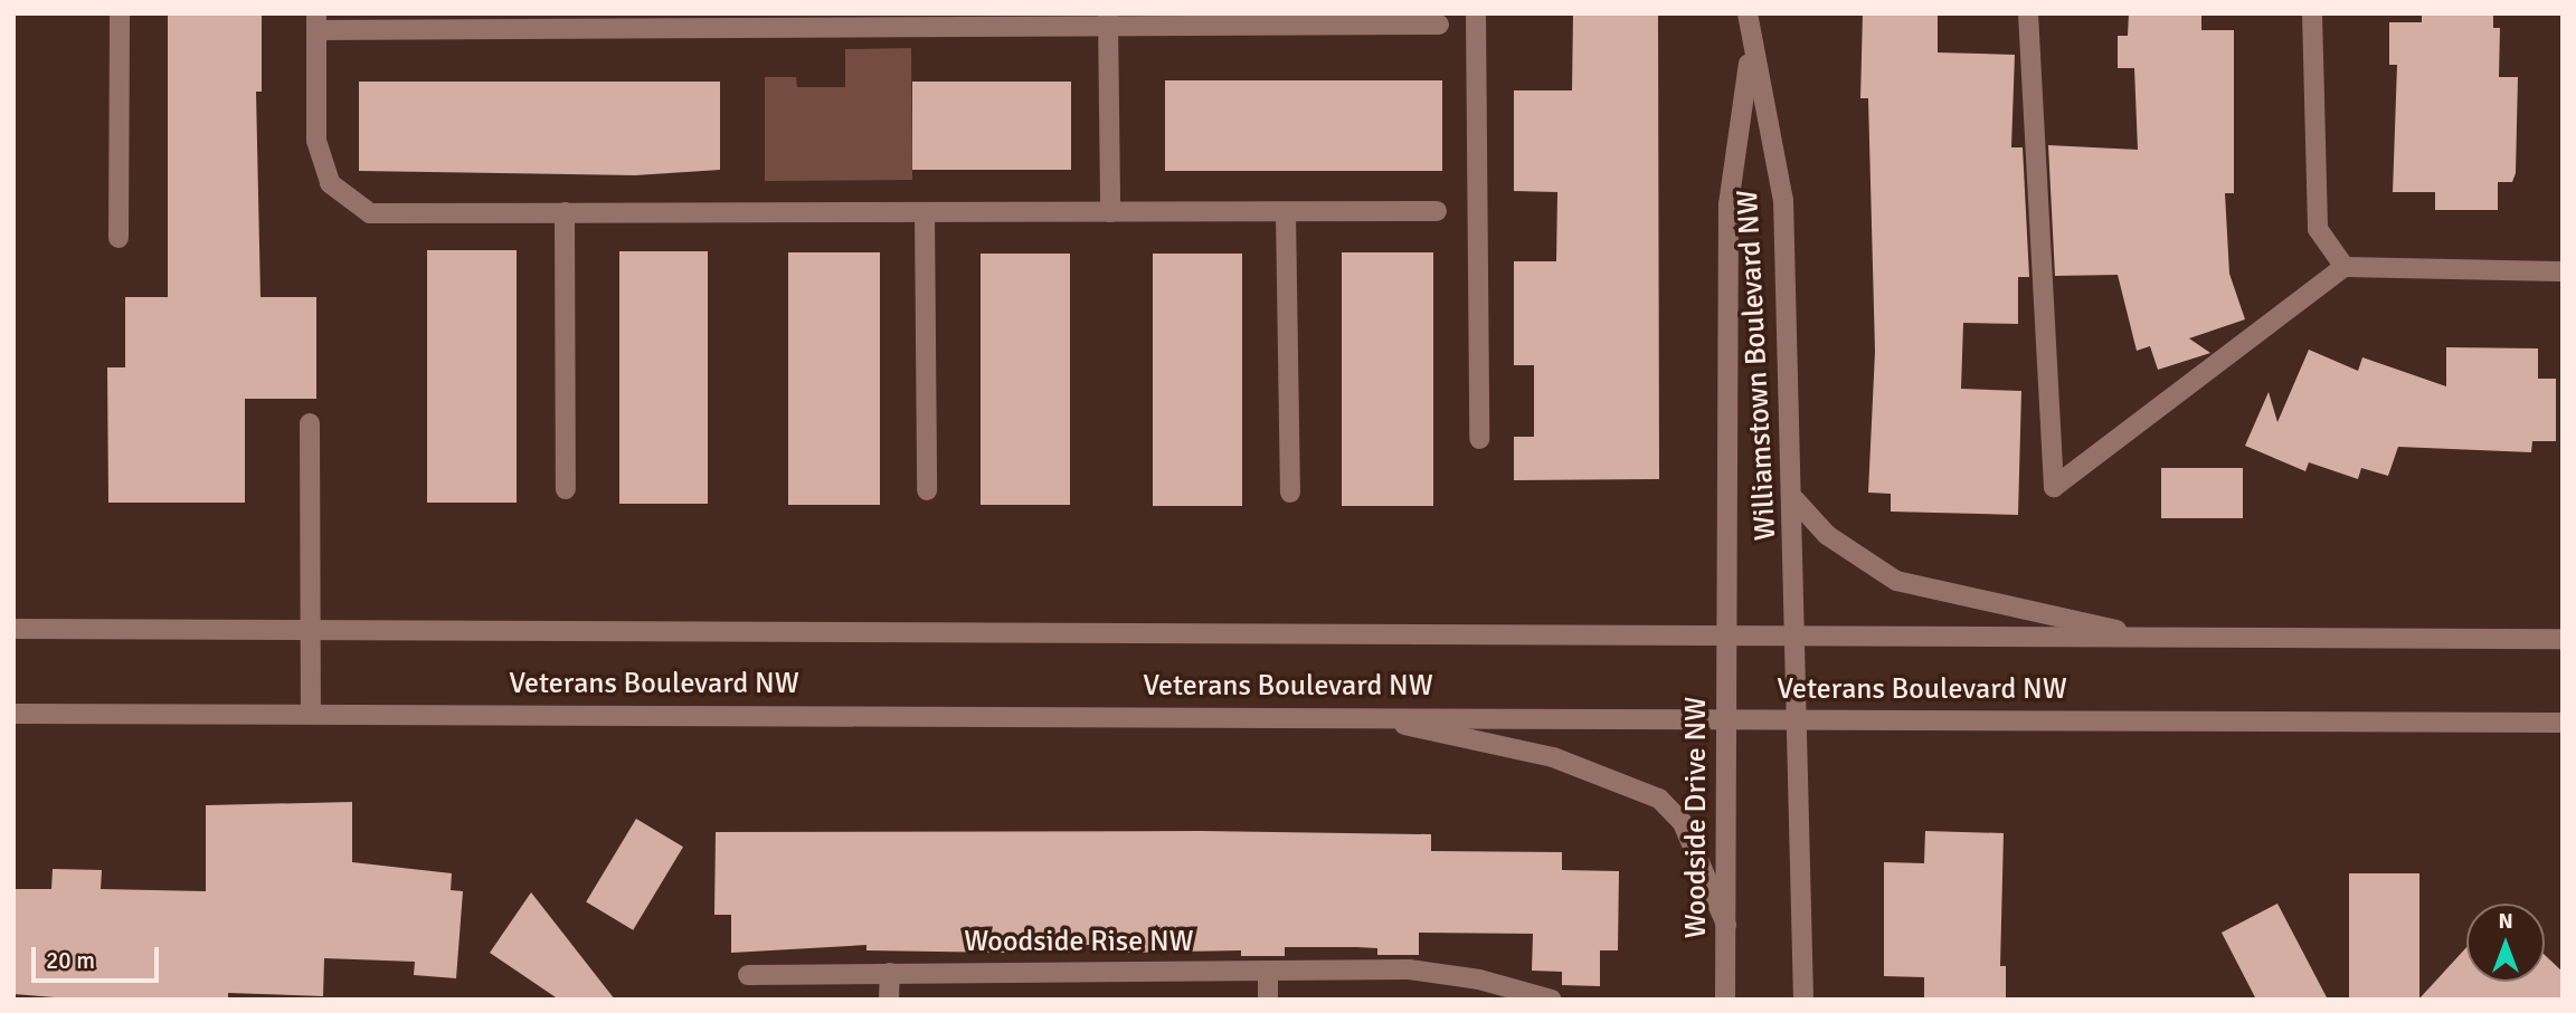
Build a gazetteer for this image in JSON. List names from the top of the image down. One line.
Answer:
{"streets":{"street":["Williamstown Boulevard NW","Veterans Boulevard NW","Woodside Drive NW","Woodside Rise NW"]},"crossings":[["Williamstown Boulevard NW","Veterans Boulevard NW"],["Williamstown Boulevard NW","Woodside Drive NW"],["Veterans Boulevard NW","Woodside Drive NW"]],"scale_bar":"20 m","north":"top"}
